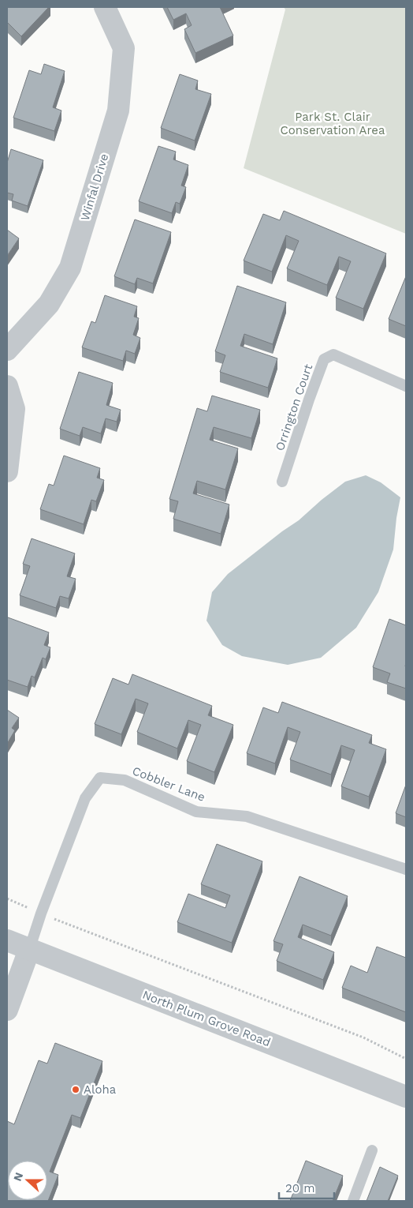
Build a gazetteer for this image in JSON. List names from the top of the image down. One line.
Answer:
{"streets":{"street":["Winfal Drive","North Plum Grove Road"],"lane":["Orrington Court","Cobbler Lane"]},"crossings":[["Cobbler Lane","North Plum Grove Road"]],"parks":["Park St. Clair Conservation Area"],"places":["Aloha"],"scale_bar":"20 m","north":"left"}
